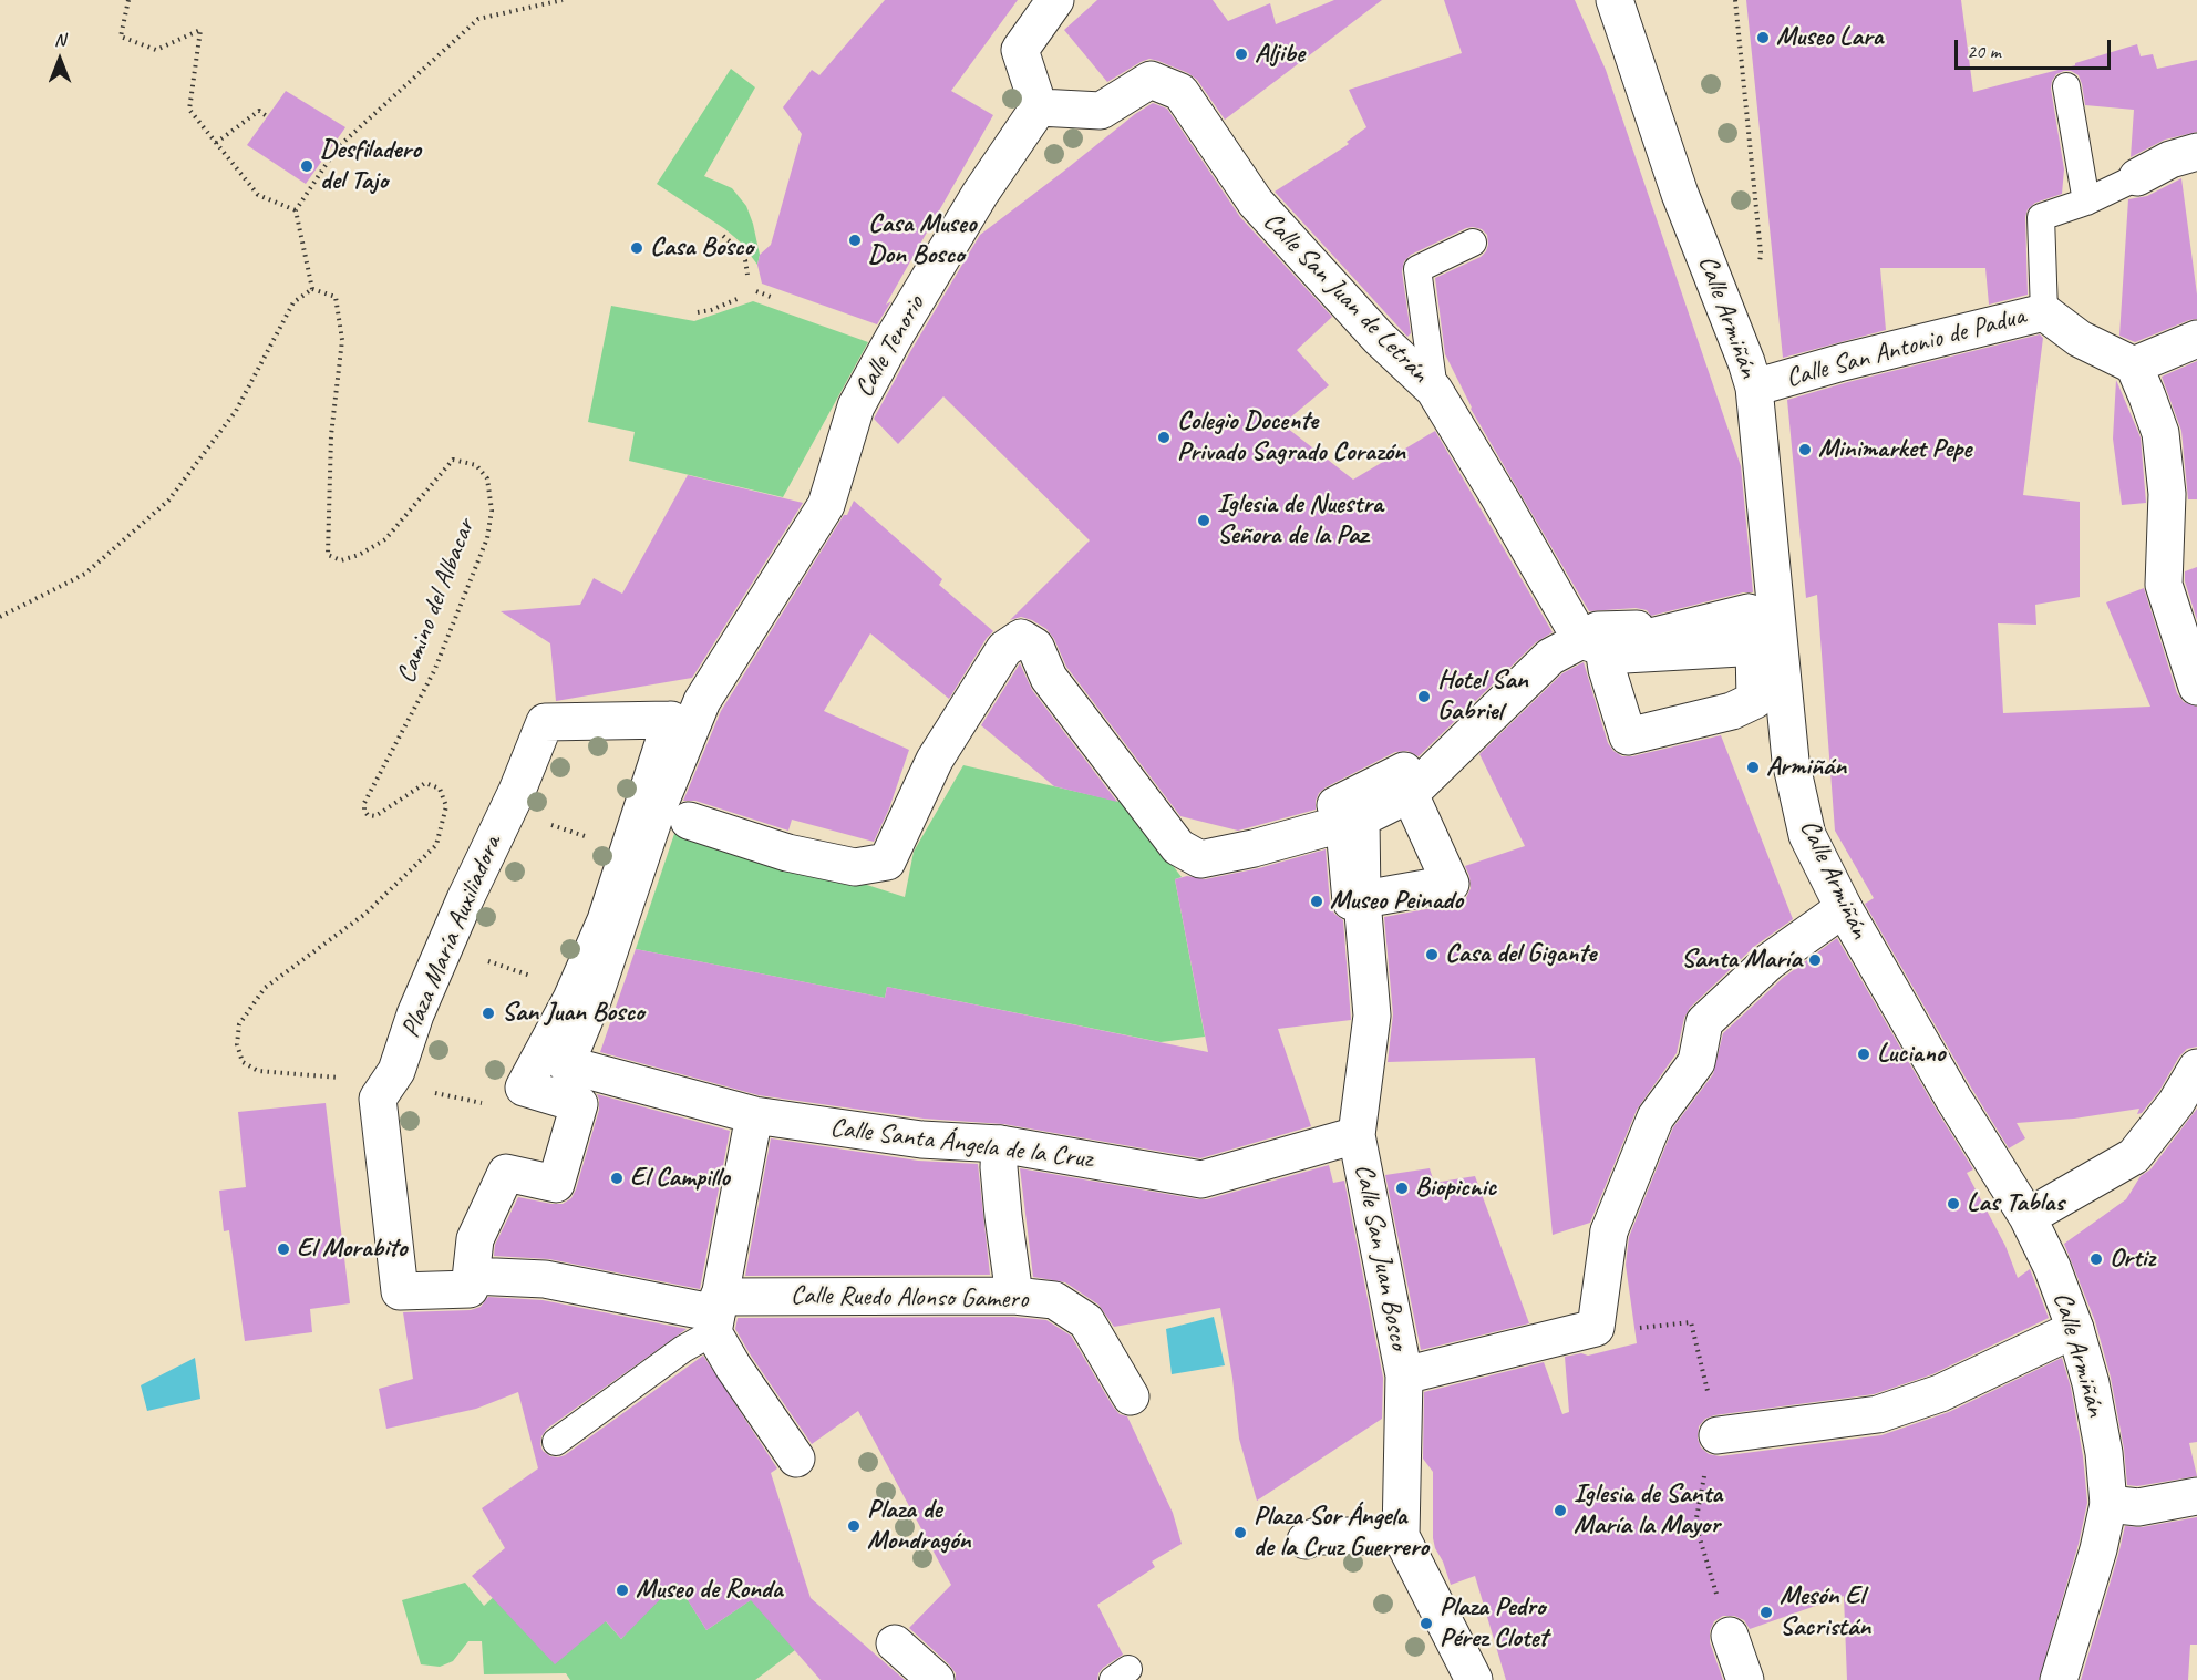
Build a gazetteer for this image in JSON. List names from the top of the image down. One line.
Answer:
{"streets":{"street":["Calle San Juan de Letrán","Calle Armiñán","Calle Tenorio","Calle San Antonio de Padua","Plaza María Auxiliadora","Calle Santa Ángela de la Cruz","Calle San Juan Bosco","Calle Ruedo Alonso Gamero"],"path":["Camino del Albacar"]},"crossings":[["Calle San Juan de Letrán","Calle Armiñán"],["Calle San Juan de Letrán","Calle Tenorio"],["Calle Armiñán","Calle San Antonio de Padua"],["Calle Tenorio","Calle Santa Ángela de la Cruz"],["Camino del Albacar","Plaza María Auxiliadora"],["Plaza María Auxiliadora","Calle Ruedo Alonso Gamero"],["Calle Santa Ángela de la Cruz","Calle San Juan Bosco"]],"places":["Museo Lara","Aljibe","Desfiladero del Tajo","Casa Museo Don Bosco","Casa Bosco","Colegio Docente Privado Sagrado Corazón","Minimarket Pepe","Iglesia de Nuestra Señora de la Paz","Hotel San Gabriel","Armiñán","Museo Peinado","Casa del Gigante","Santa María","San Juan Bosco","Luciano","El Campillo","Biopicnic","Las Tablas","El Morabito","Ortiz","Iglesia de Santa María la Mayor","Plaza de Mondragón","Plaza Sor Ángela de la Cruz Guerrero","Museo de Ronda","Mesón El Sacristán","Plaza Pedro Pérez Clotet"],"scale_bar":"20 m","north":"top"}
